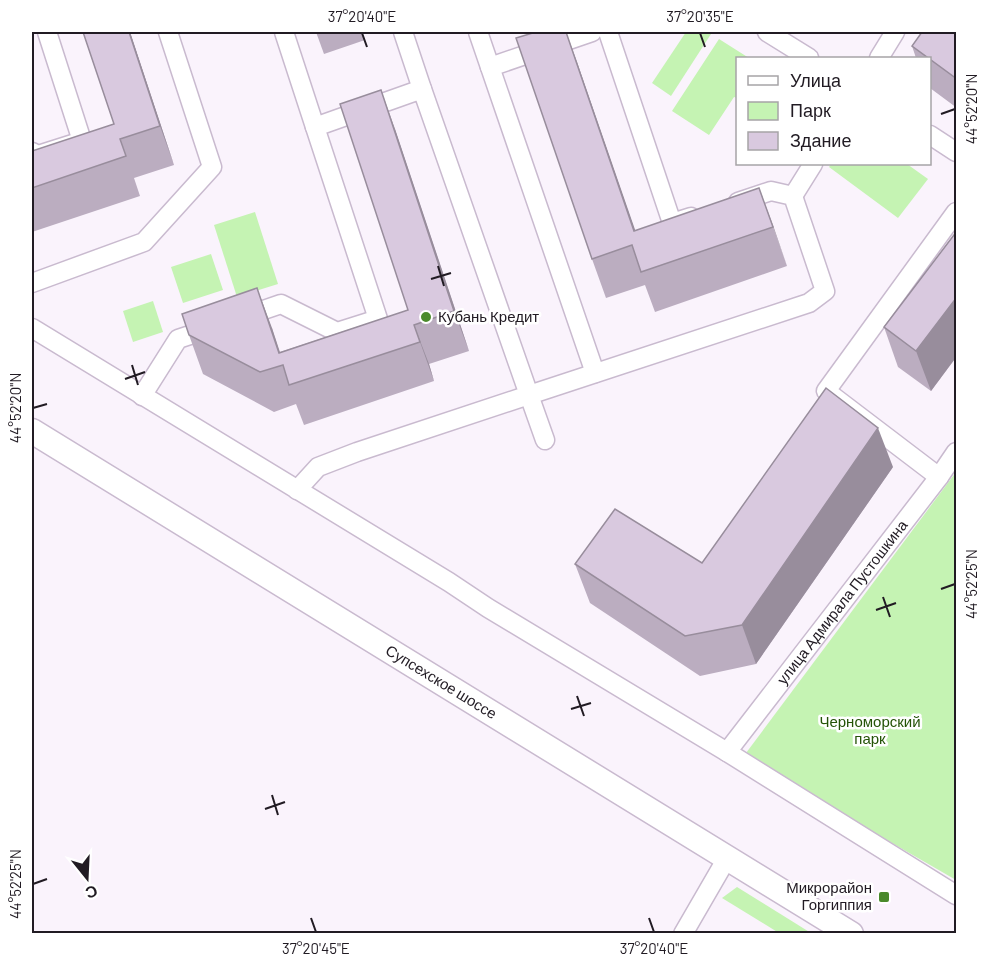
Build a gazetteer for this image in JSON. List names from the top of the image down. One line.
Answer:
{"streets":{"main road":["Супсехское шоссе"],"street":["улица Адмирала Пустошкина"]},"parks":["Черноморский парк"],"places":{"other":["Кубань Кредит"],"transit":["Микрорайон Горгиппия"]},"legend":["Улица","Парк","Здание"],"north":"bottom","coordinates":["37°20'40\"E","37°20'35\"E","44°52'20\"N","44°52'25\"N","37°20'45\"E"]}
